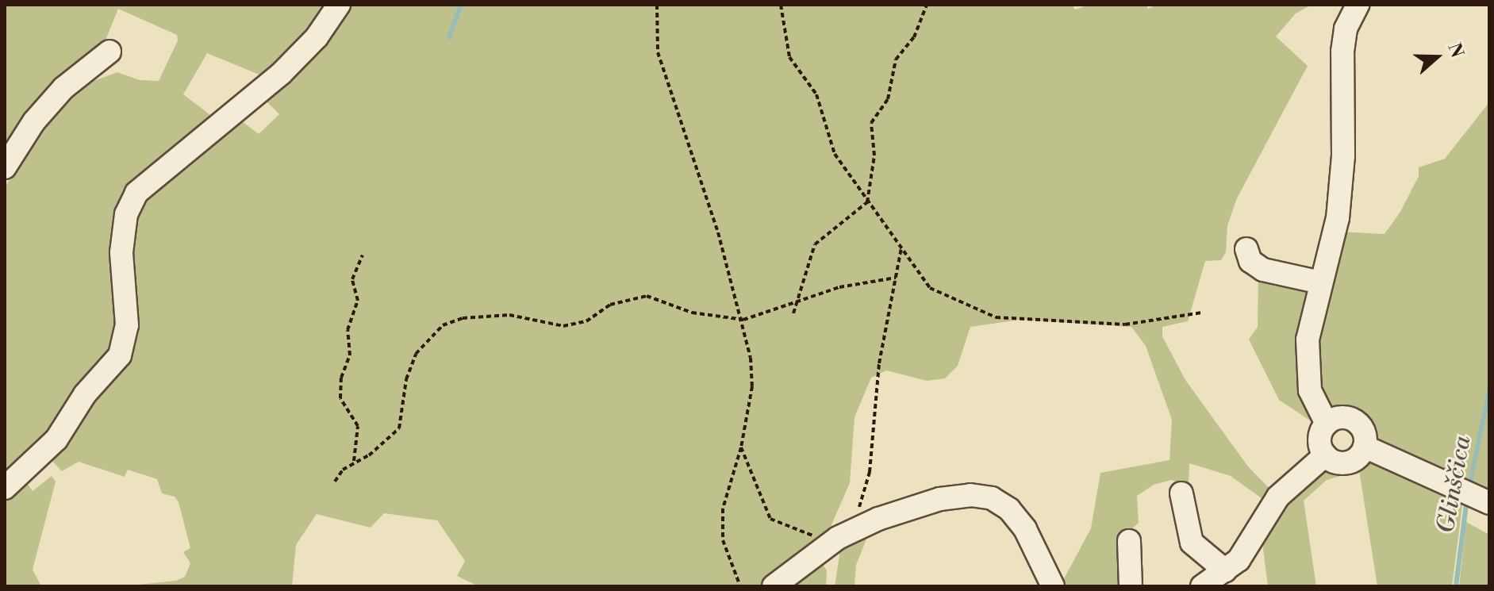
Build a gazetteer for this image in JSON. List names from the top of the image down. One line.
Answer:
{"water":["Glinščica"],"north":"right"}
